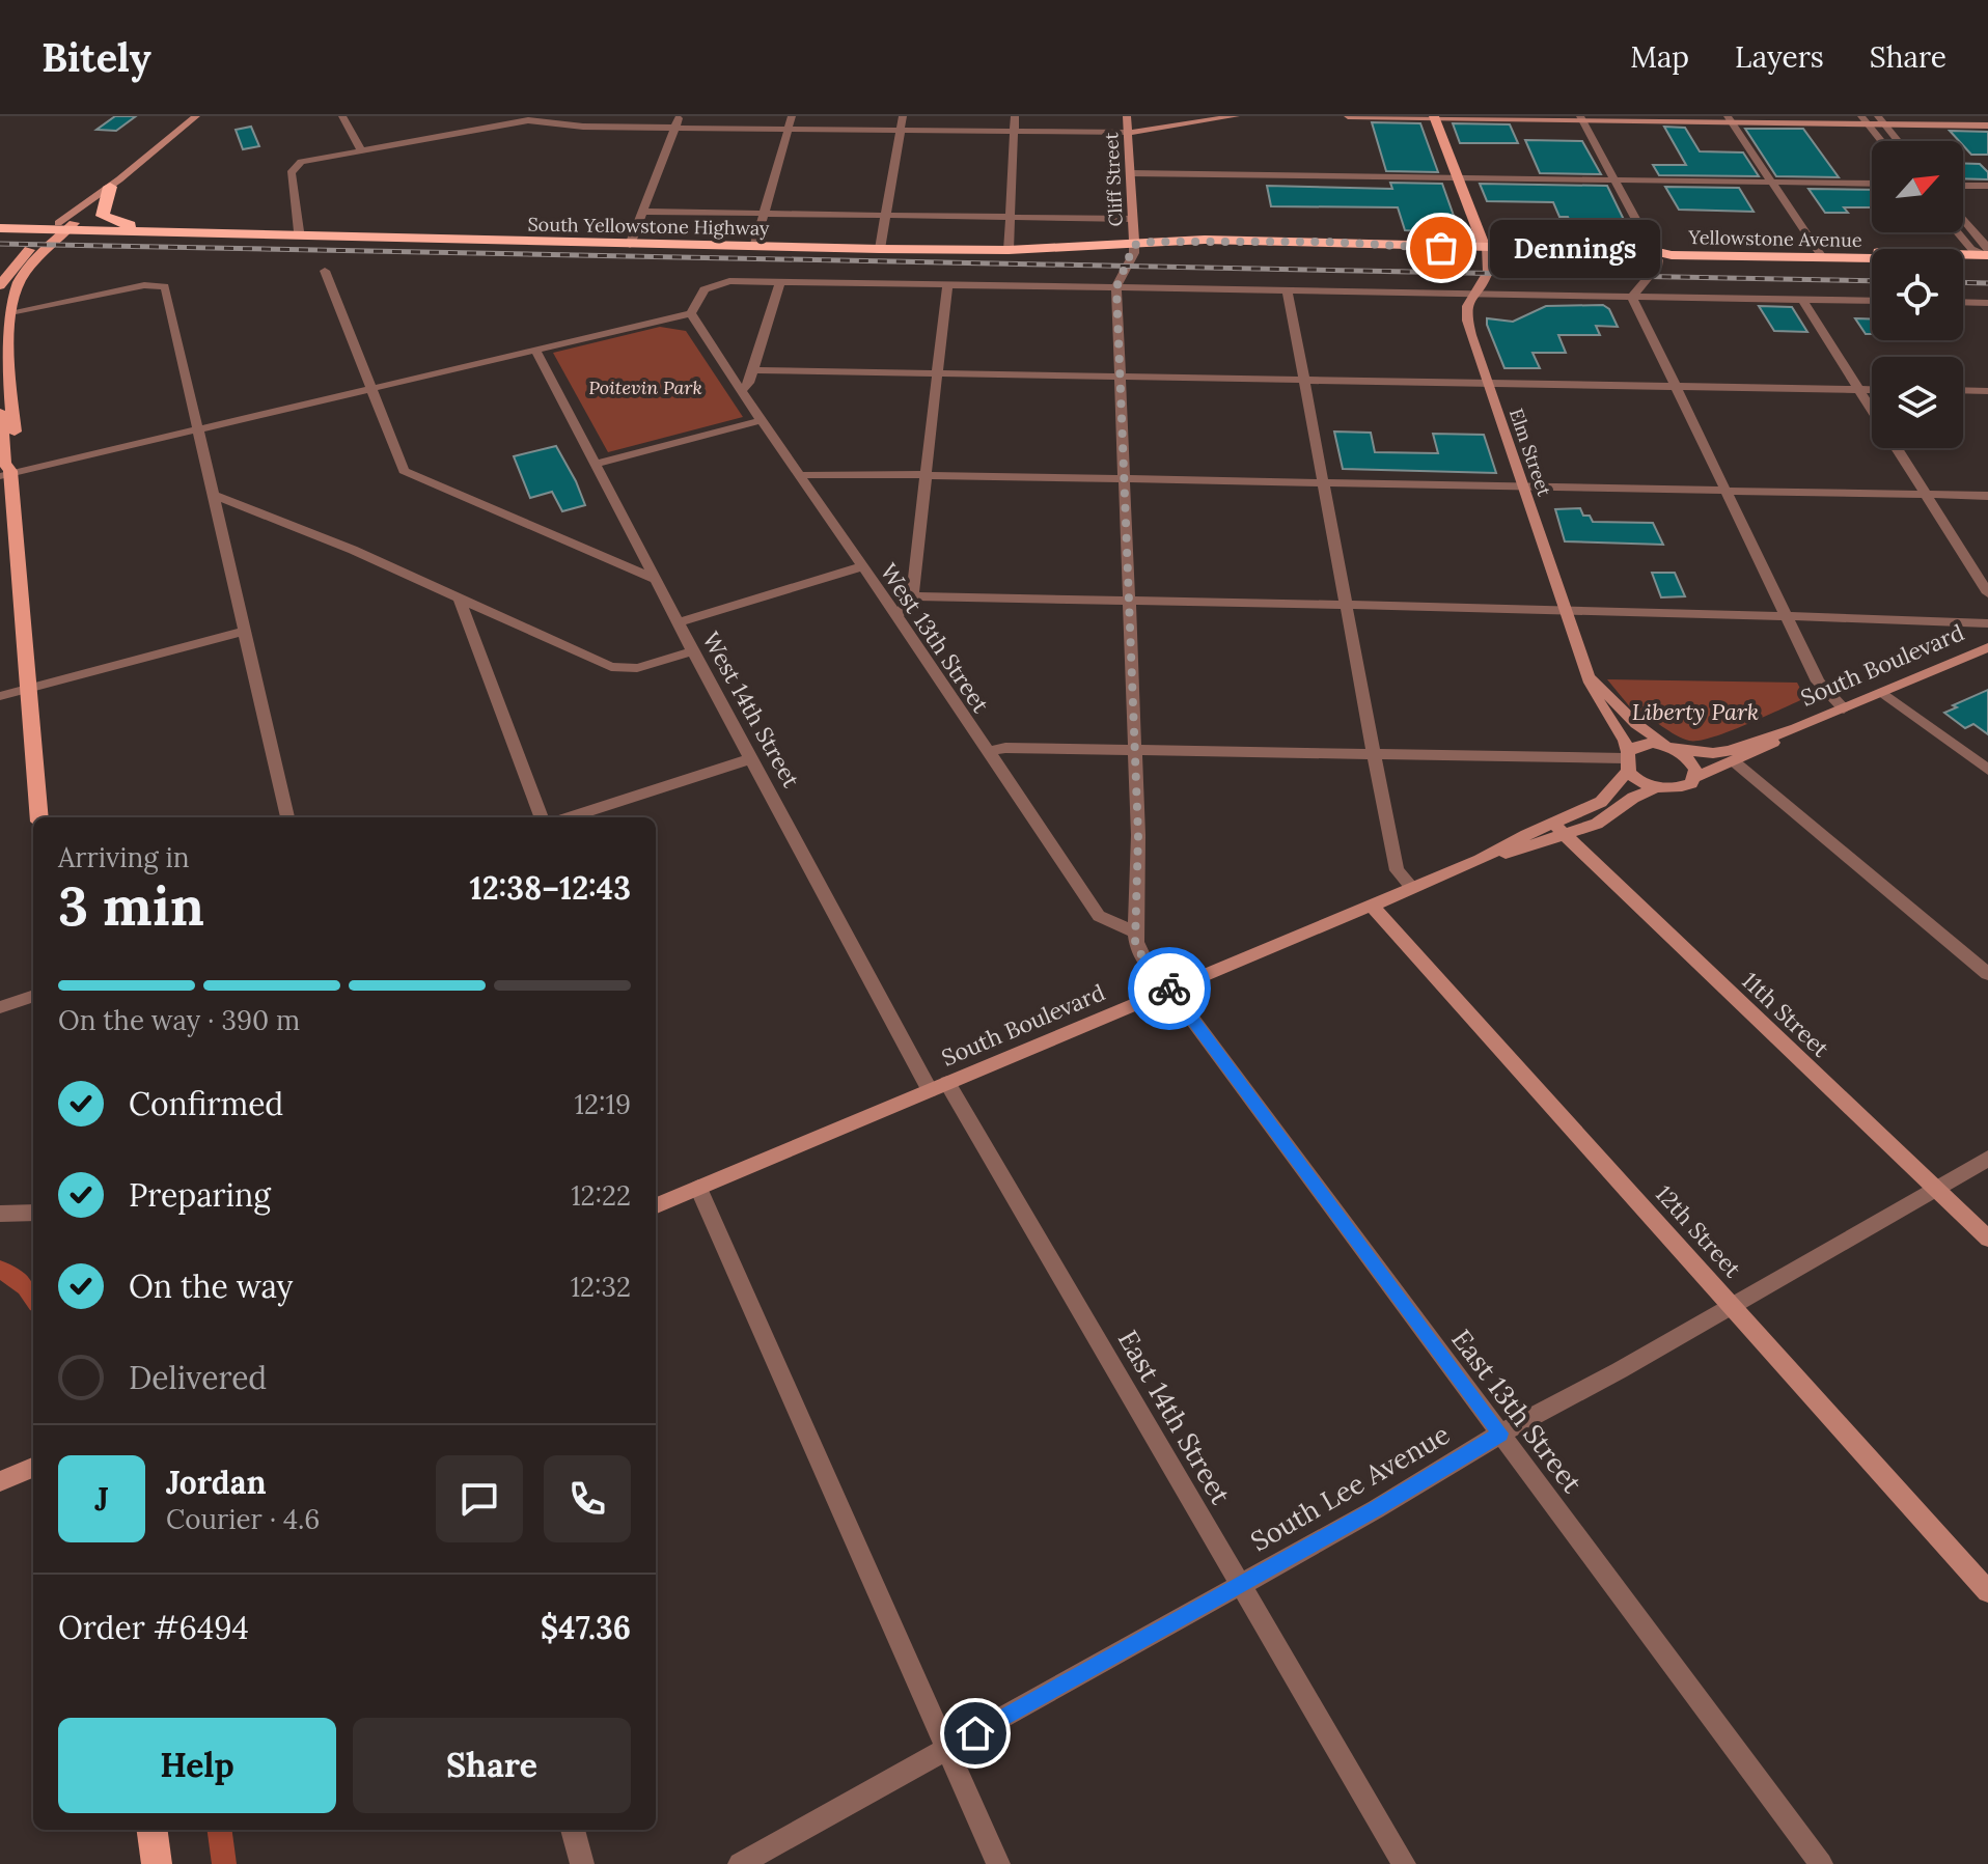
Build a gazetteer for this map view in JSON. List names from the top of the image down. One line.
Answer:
{"streets":{"highway":["South Yellowstone Highway","Yellowstone Avenue"],"street":["Cliff Street","Elm Street","West 13th Street","South Boulevard","West 14th Street","11th Street","12th Street","East 13th Street","East 14th Street","South Lee Avenue"]},"crossings":[["Cliff Street","South Yellowstone Highway"],["Cliff Street","Yellowstone Avenue"],["South Yellowstone Highway","Yellowstone Avenue"],["Yellowstone Avenue","Elm Street"],["Elm Street","South Boulevard"],["South Boulevard","West 14th Street"],["South Boulevard","11th Street"],["South Boulevard","12th Street"],["South Boulevard","East 13th Street"],["South Boulevard","East 14th Street"],["West 14th Street","East 14th Street"],["11th Street","South Lee Avenue"],["12th Street","South Lee Avenue"],["East 13th Street","South Lee Avenue"],["East 14th Street","South Lee Avenue"]],"parks":["Poitevin Park","Liberty Park"],"places":["Dennings"],"north":"top right","page":{"header":"Bitely","nav":["Map","Layers","Share"],"bubble":"Dennings","heading":["3 min","Arriving in","12:38–12:43"],"panel":["Jordan","Courier · 4.6","Order #6494","$47.36"],"bar":"On the way · 390 m","list":[["Confirmed","12:19"],["Preparing","12:22"],["On the way","12:32"],"Delivered"],"round":"J","buttons":["Help","Share"]}}
